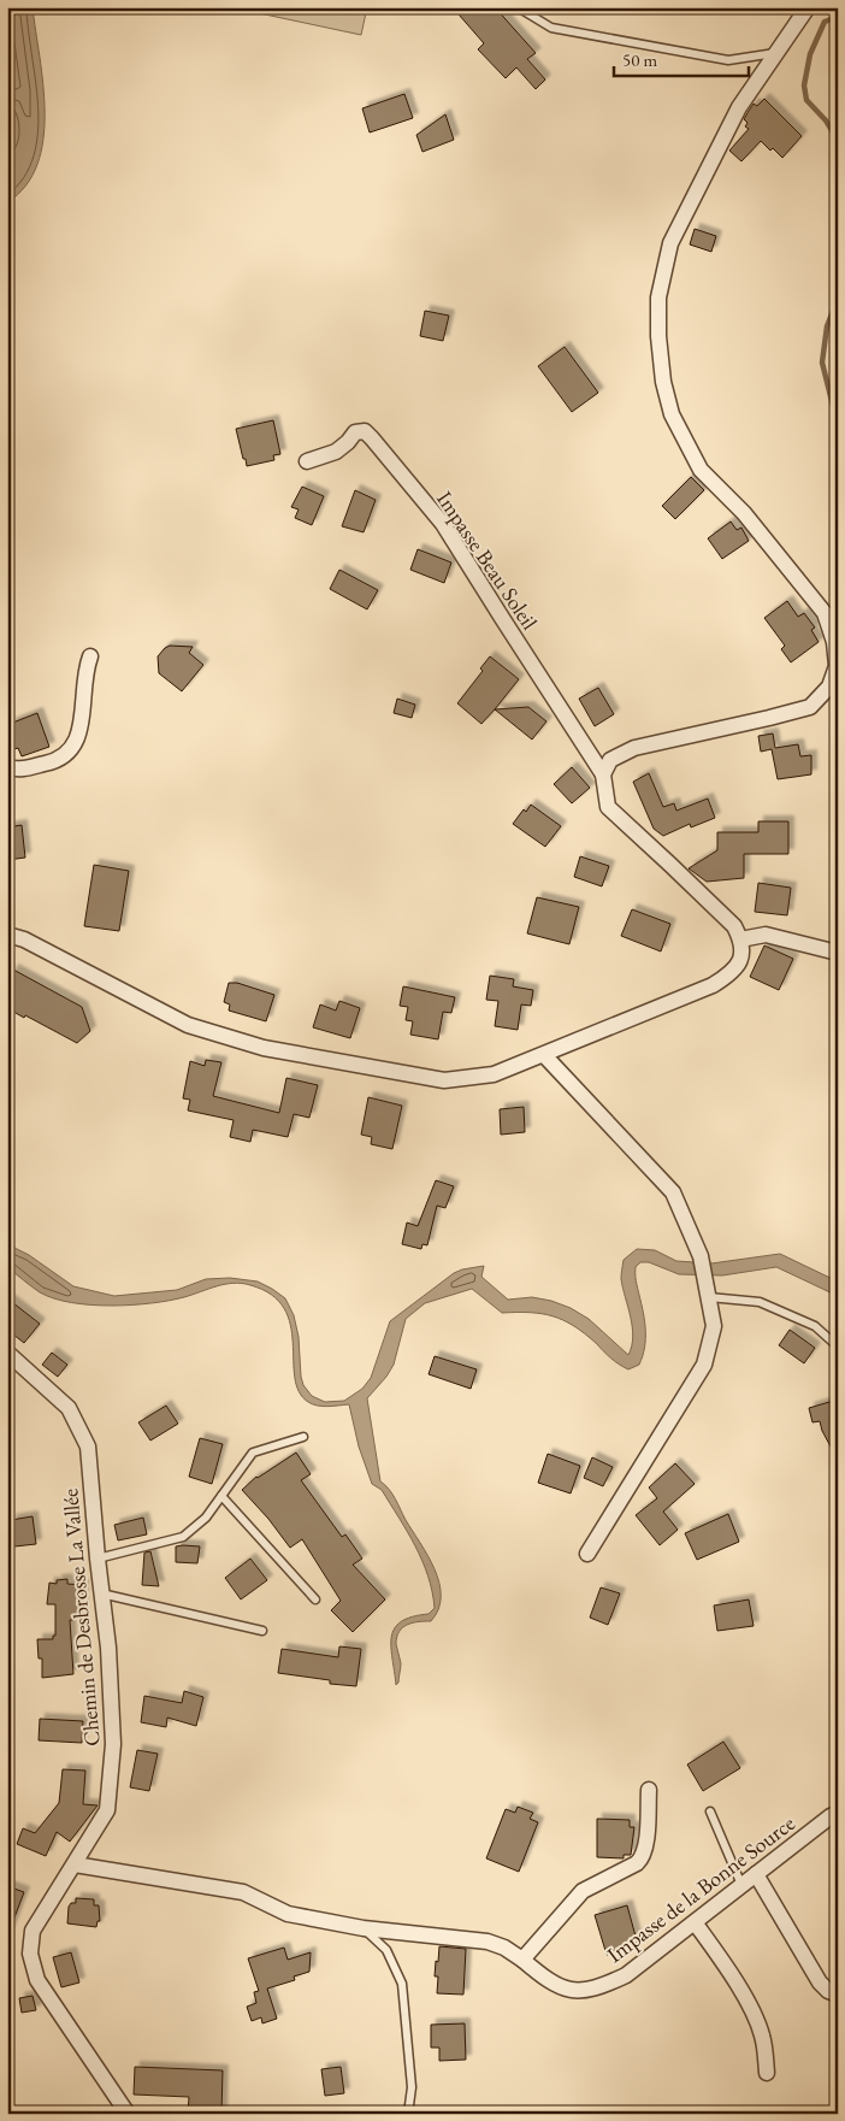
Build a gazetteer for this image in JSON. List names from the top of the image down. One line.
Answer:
{"streets":{"street":["Impasse Beau Soleil","Chemin de Desbrosse La Vallée","Impasse de la Bonne Source"]},"crossings":[["Chemin de Desbrosse La Vallée","Impasse de la Bonne Source"]],"scale_bar":"50 m"}
